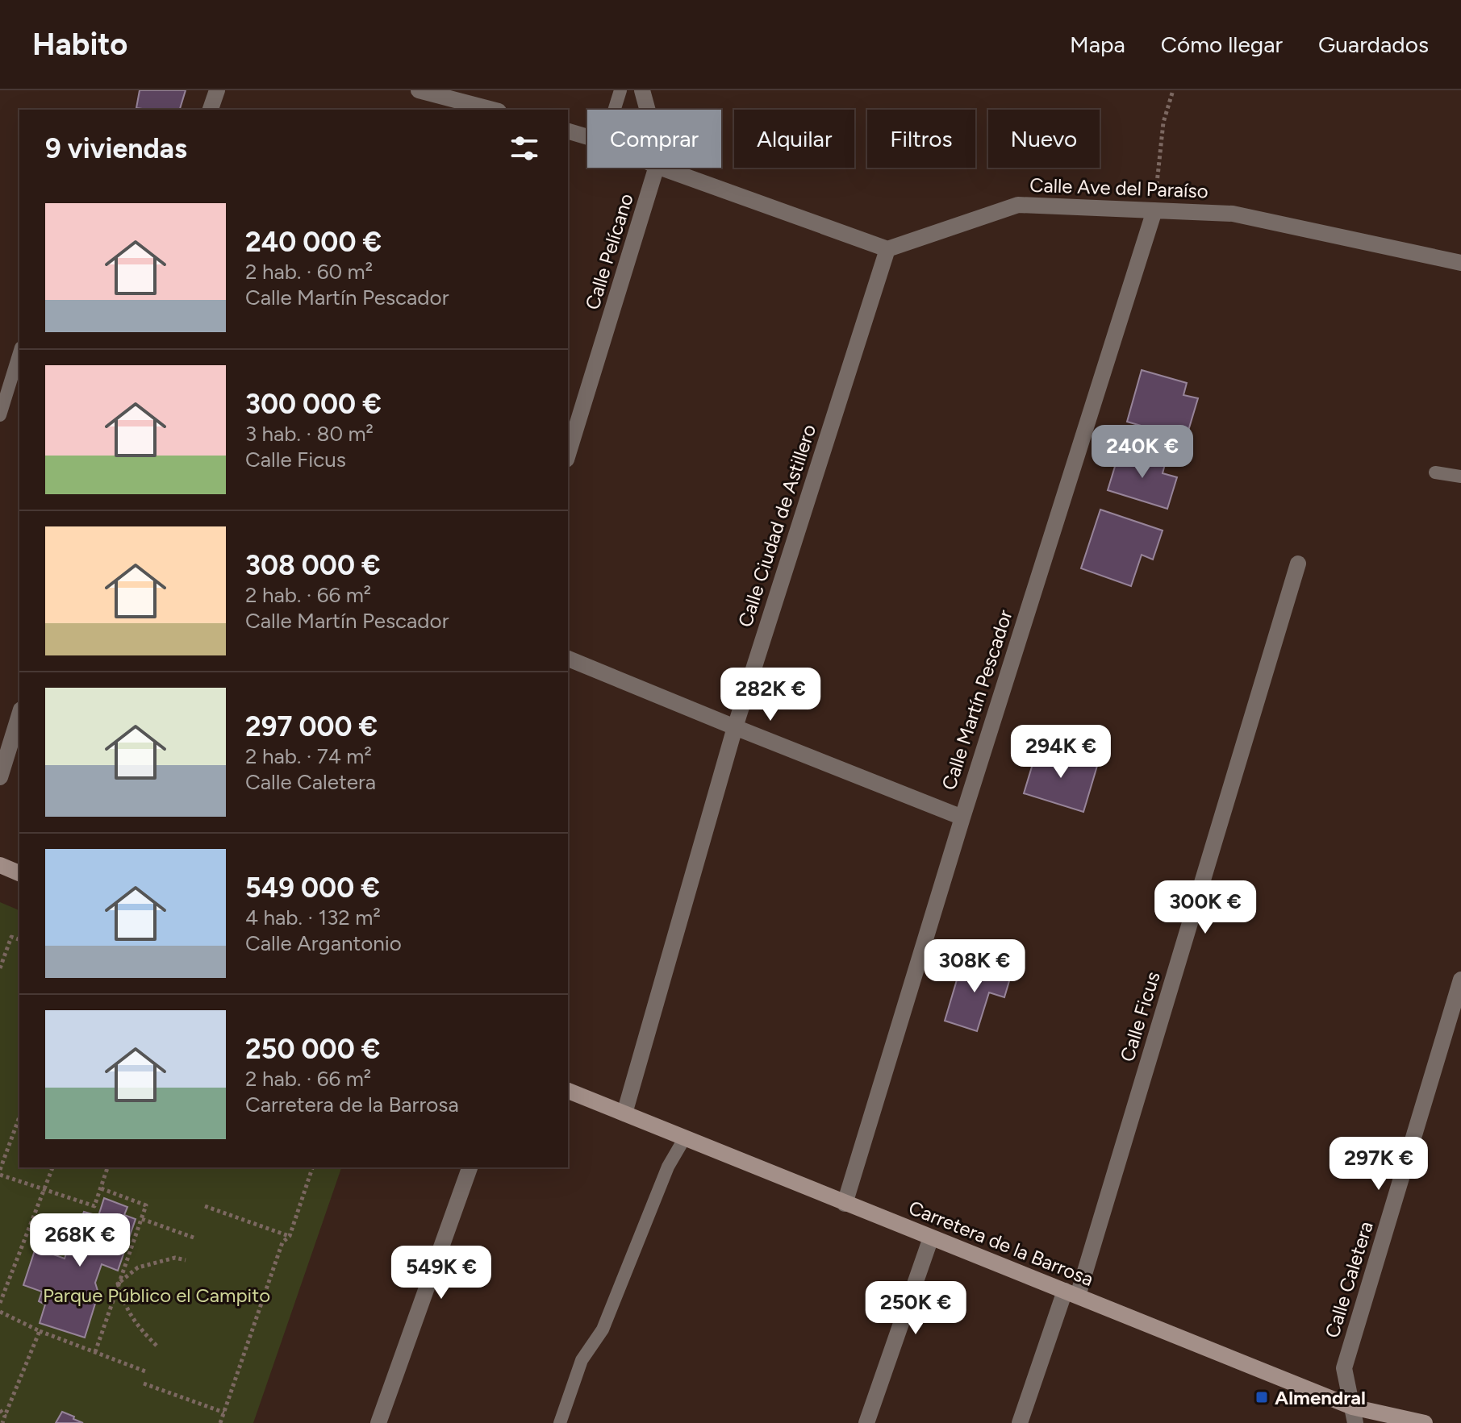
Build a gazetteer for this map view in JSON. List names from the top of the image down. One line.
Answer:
{"streets":{"street":["Calle Ave del Paraíso","Calle Pelícano","Calle Ciudad de Astillero","Calle Martín Pescador","Calle Ficus","Carretera de la Barrosa","Calle Caletera"]},"crossings":[["Calle Ave del Paraíso","Calle Ciudad de Astillero"],["Calle Ave del Paraíso","Calle Martín Pescador"],["Calle Ciudad de Astillero","Carretera de la Barrosa"],["Calle Martín Pescador","Carretera de la Barrosa"],["Calle Ficus","Carretera de la Barrosa"],["Carretera de la Barrosa","Calle Caletera"]],"parks":["Parque Público el Campito"],"places":{"transit":["Almendral"]},"page":{"header":"Habito","nav":["Mapa","Cómo llegar","Guardados"],"chip":["Comprar","Alquilar","Filtros","Nuevo"],"heading":"9 viviendas","list":[{"name":"240 000 €","note":"2 hab. · 60 m² · Calle Martín Pescador"},{"name":"300 000 €","note":"3 hab. · 80 m² · Calle Ficus"},{"name":"308 000 €","note":"2 hab. · 66 m² · Calle Martín Pescador"},{"name":"297 000 €","note":"2 hab. · 74 m² · Calle Caletera"},{"name":"549 000 €","note":"4 hab. · 132 m² · Calle Argantonio"},{"name":"250 000 €","note":"2 hab. · 66 m² · Carretera de la Barrosa"}],"price":["240K €","282K €","294K €","300K €","308K €","297K €","268K €","549K €","250K €"]}}
